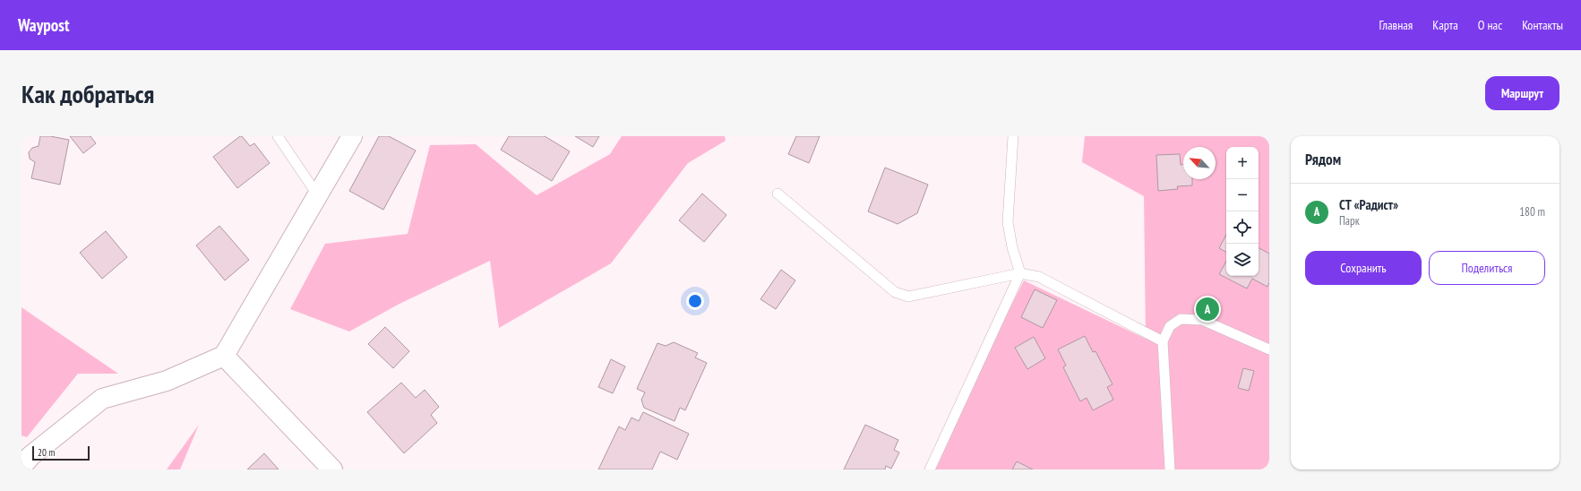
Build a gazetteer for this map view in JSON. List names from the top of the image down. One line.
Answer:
{"scale_bar":"20 m","north":"top left","page":{"header":"Waypost","nav":["Главная","Карта","О нас","Контакты"],"buttons":["Маршрут",["Сохранить","Поделиться"]],"title":"Как добраться","heading":"Рядом","map_buttons":["+","−"],"list":[{"mark":"A","name":"СТ «Радист»","note":"Парк","value":"180 m"}],"pins":"A","scale":"20 m"}}
